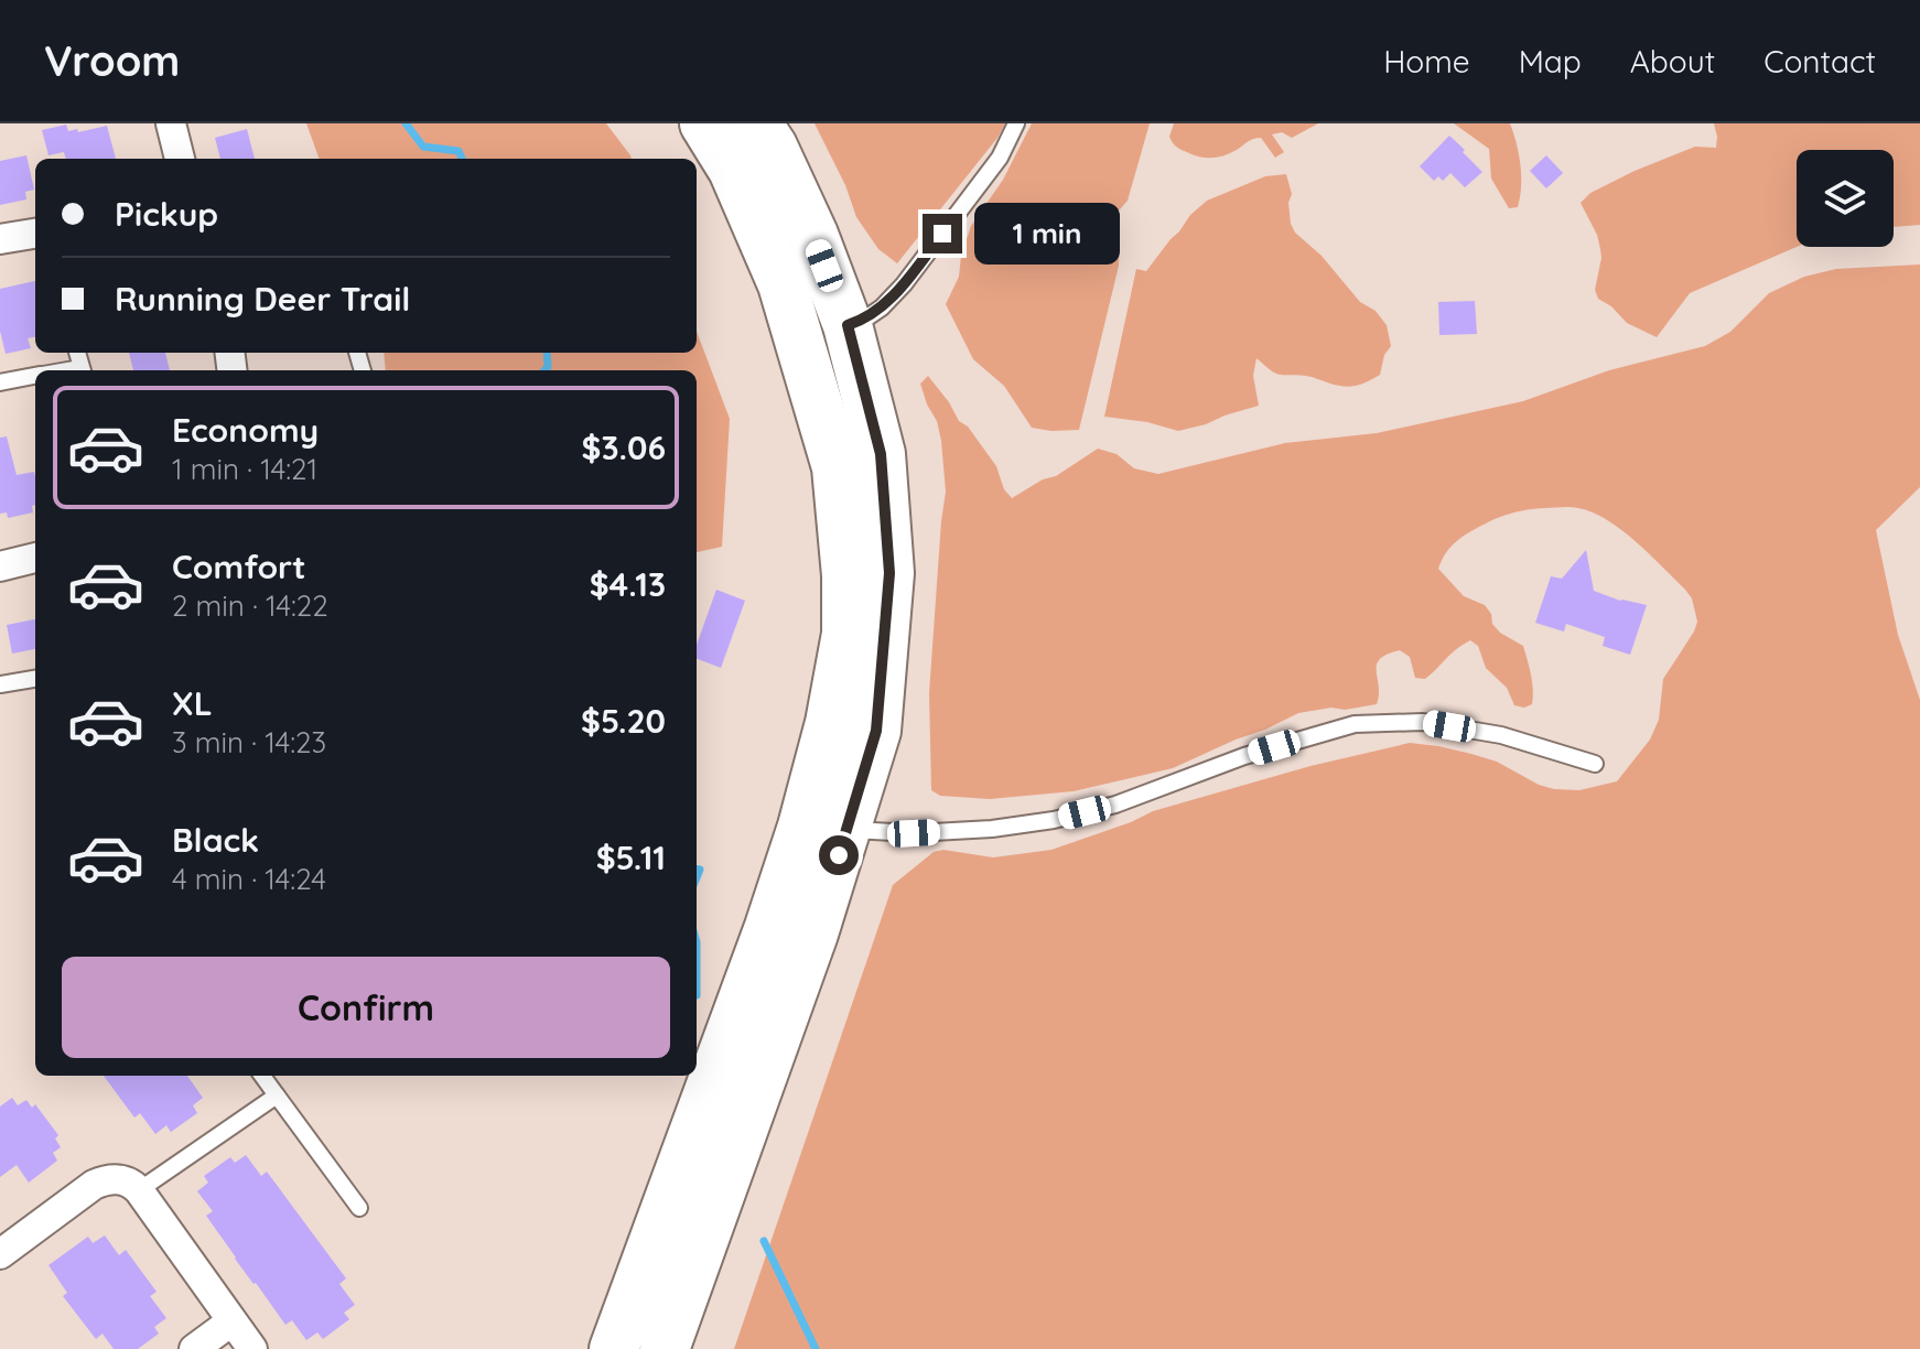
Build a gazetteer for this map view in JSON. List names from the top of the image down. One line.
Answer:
{"page":{"header":"Vroom","nav":["Home","Map","About","Contact"],"banner":["Pickup","Running Deer Trail"],"bubble":"1 min","list":[{"name":"Economy","note":"1 min · 14:21","value":"$3.06"},{"name":"Comfort","note":"2 min · 14:22","value":"$4.13"},{"name":"XL","note":"3 min · 14:23","value":"$5.20"},{"name":"Black","note":"4 min · 14:24","value":"$5.11"}],"buttons":"Confirm"}}
